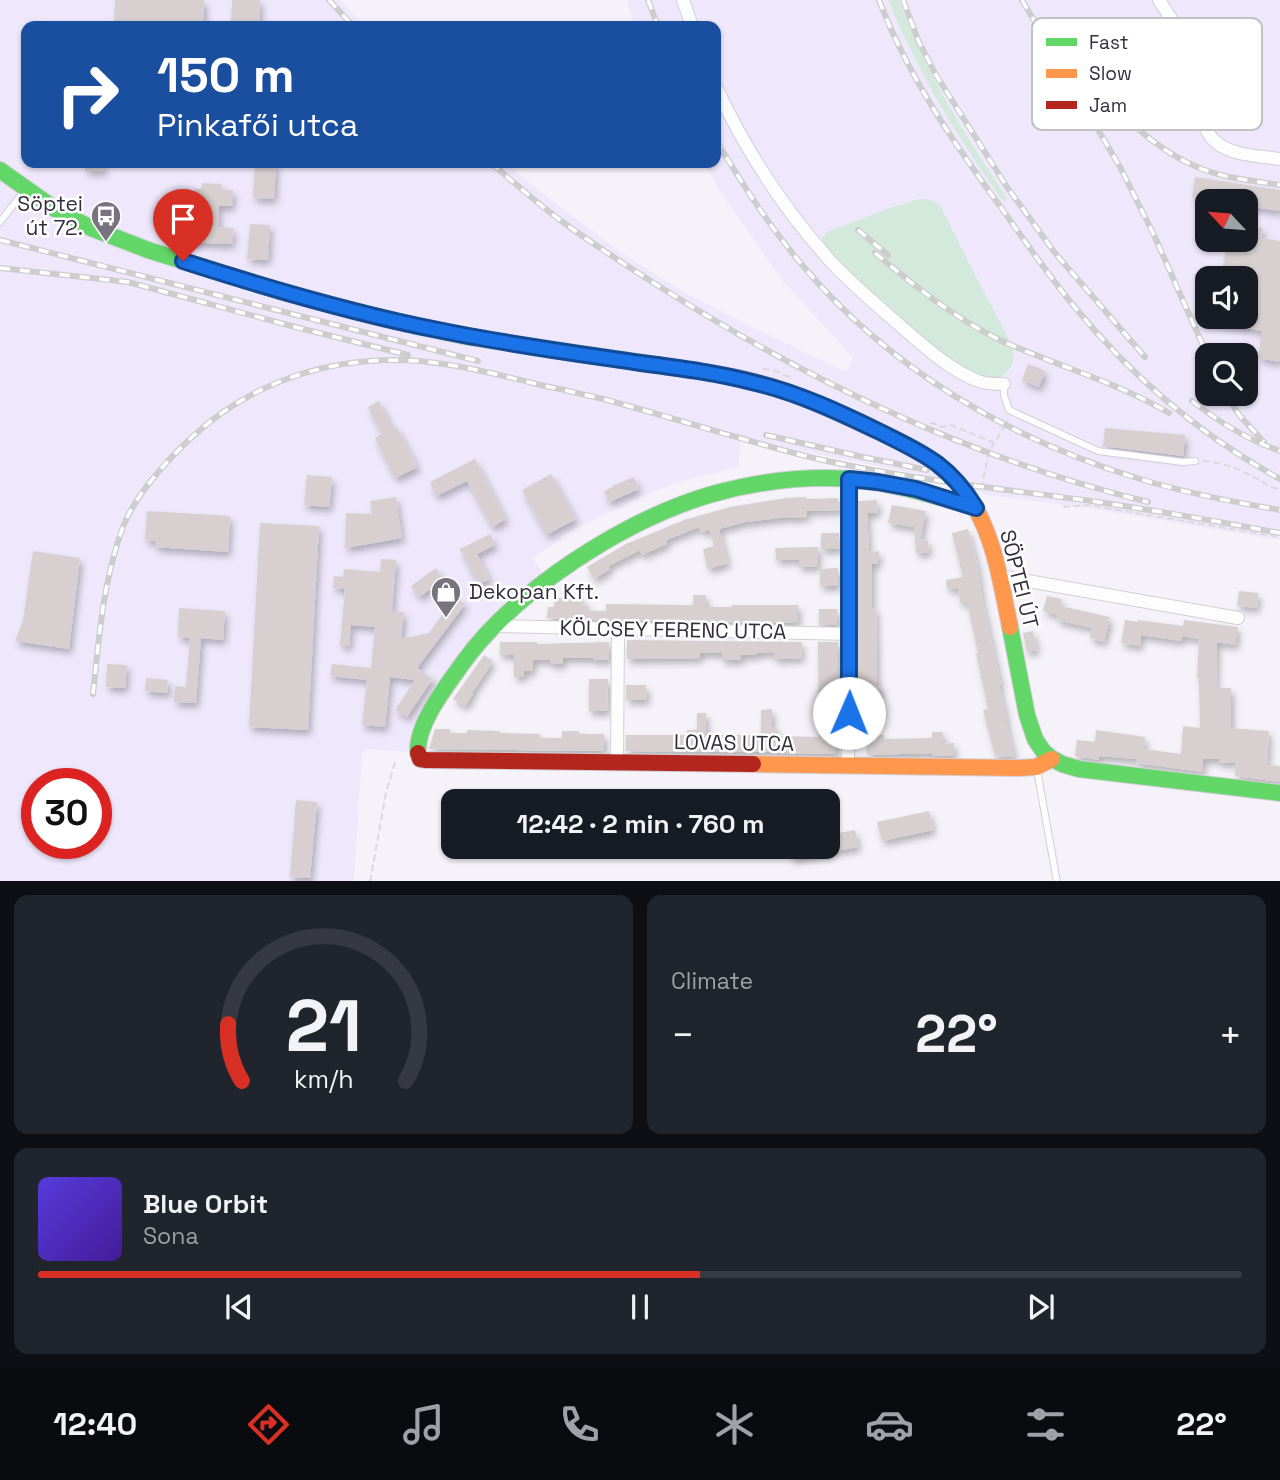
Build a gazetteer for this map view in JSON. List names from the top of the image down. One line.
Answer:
{"streets":{"street":["SÖPTEI ÚT","KÖLCSEY FERENC UTCA","LOVAS UTCA"]},"crossings":[["SÖPTEI ÚT","LOVAS UTCA"],["KÖLCSEY FERENC UTCA","LOVAS UTCA"]],"places":{"bus stop":["Söptei út 72."],"shop":["Dekopan Kft."]},"legend":["Fast","Slow","Jam"],"north":"top left","page":{"turn":["150 m","Pinkafői utca"],"limit":"30","trip":"12:42 · 2 min · 760 m","tile":"Climate","heat":["−","22°","+"],"song":["Blue Orbit","Sona"],"tabs":["12:40","22°"],"gauge":["21","km/h"]}}
